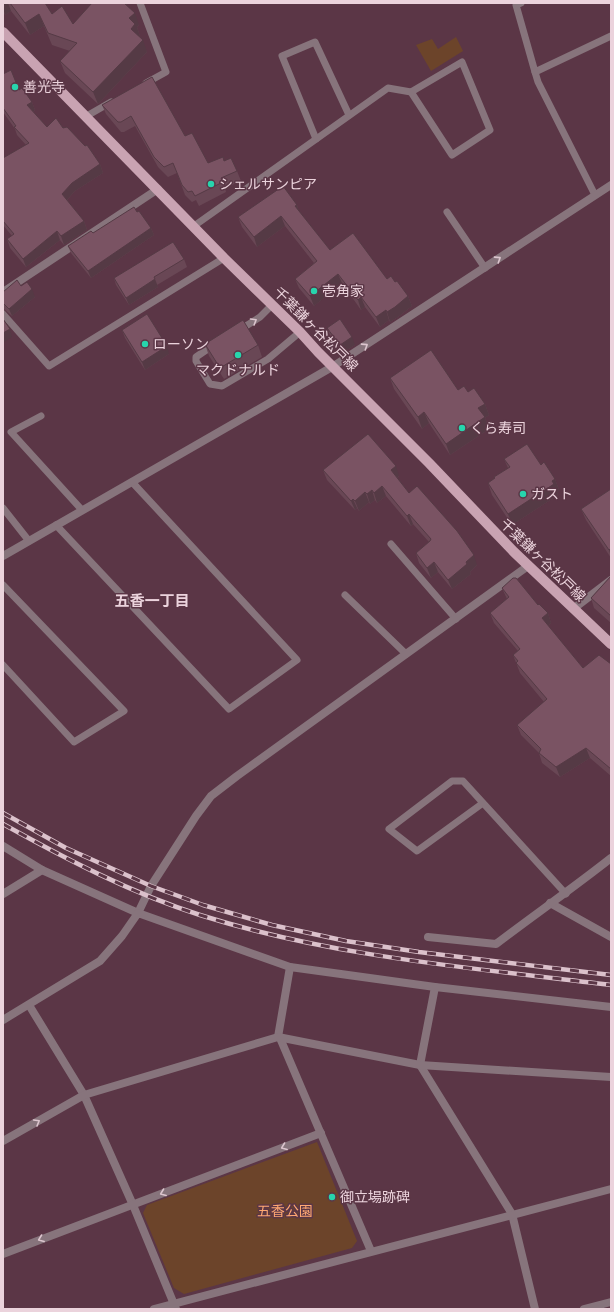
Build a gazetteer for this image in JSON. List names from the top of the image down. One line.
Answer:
{"streets":{"main road":["千葉鎌ヶ谷松戸線"]},"districts":["五香一丁目"],"parks":["五香公園"],"places":["善光寺","シェルサンピア","壱角家","ローソン","マクドナルド","くら寿司","ガスト","御立場跡碑"]}
